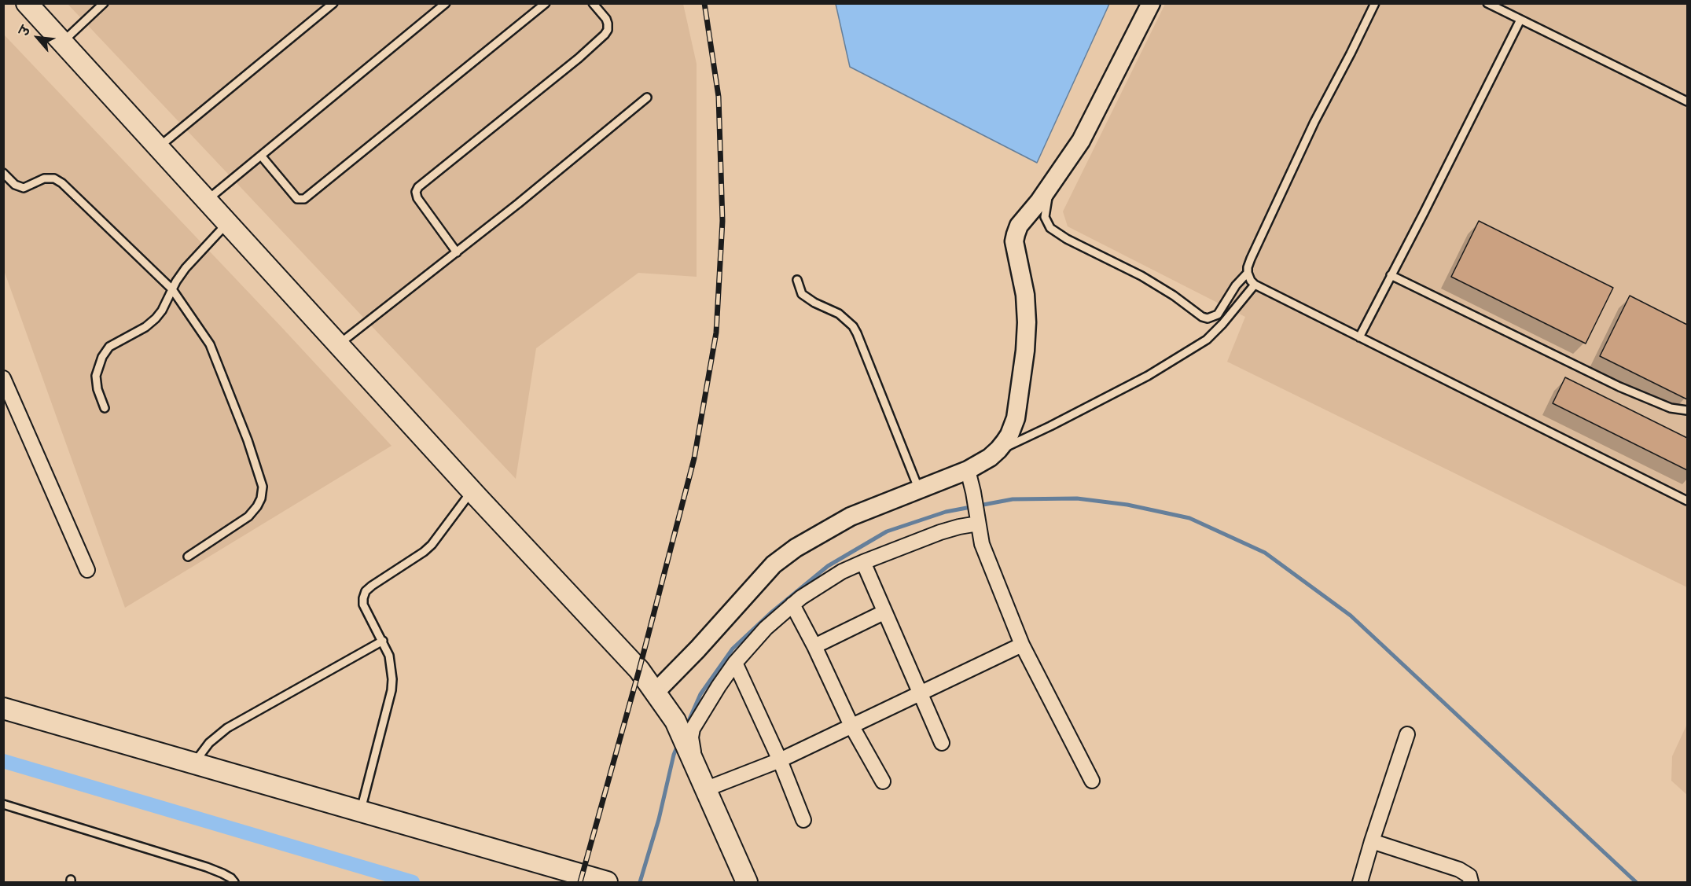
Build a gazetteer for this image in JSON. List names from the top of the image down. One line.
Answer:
{"north":"top left"}
